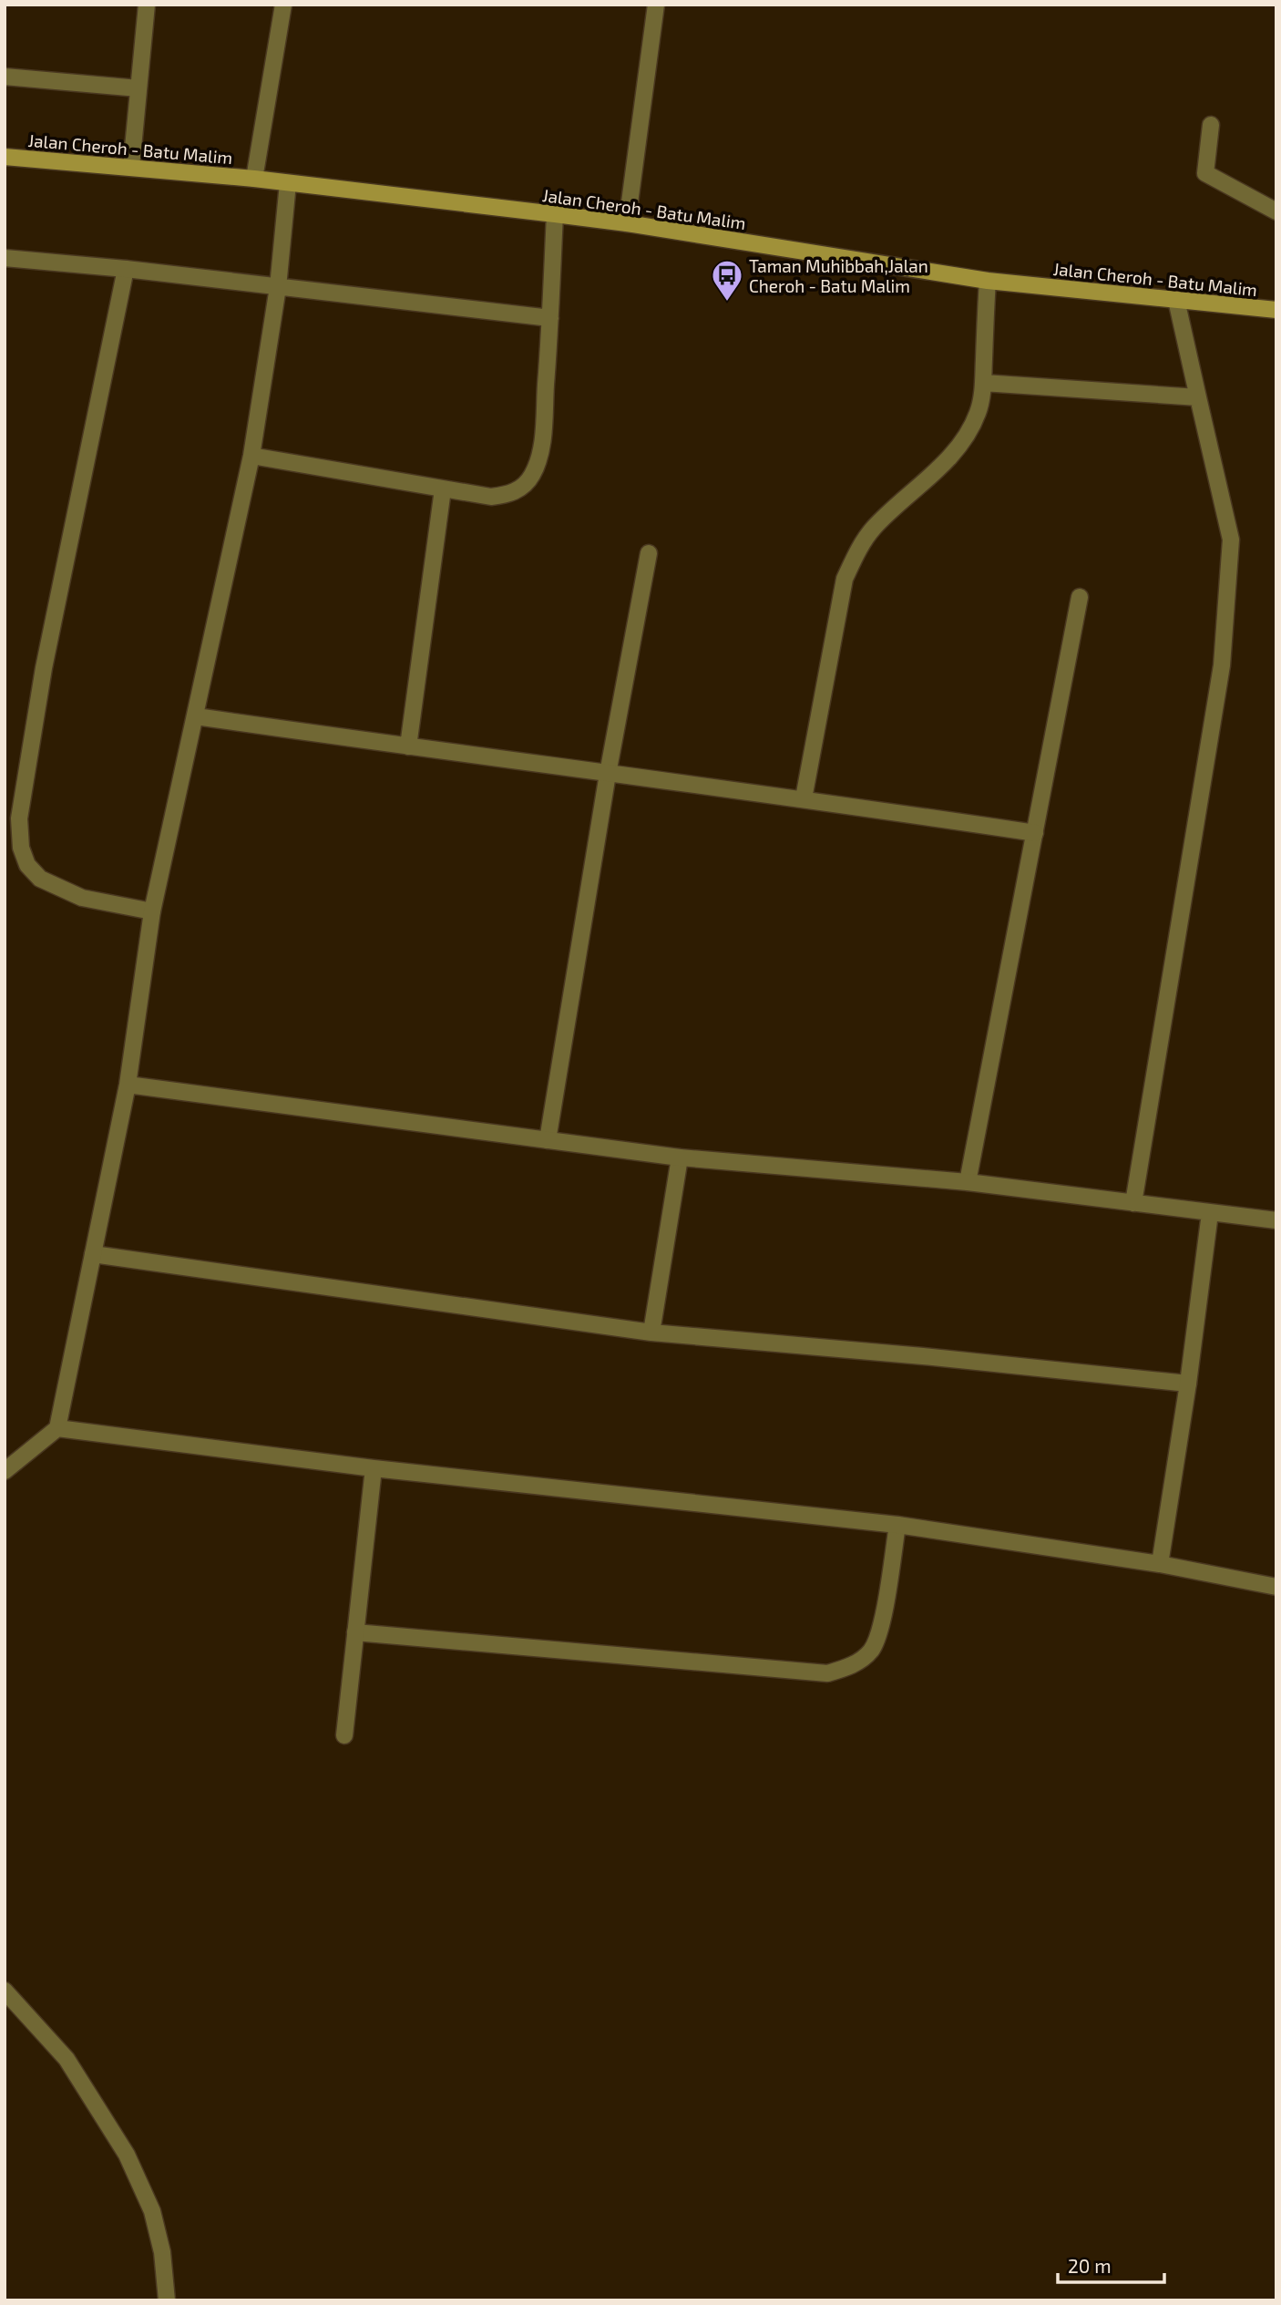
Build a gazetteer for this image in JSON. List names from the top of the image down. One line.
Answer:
{"streets":{"main road":["Jalan Cheroh - Batu Malim"]},"places":{"bus stop":["Taman Muhibbah,Jalan Cheroh - Batu Malim"]},"scale_bar":"20 m"}
